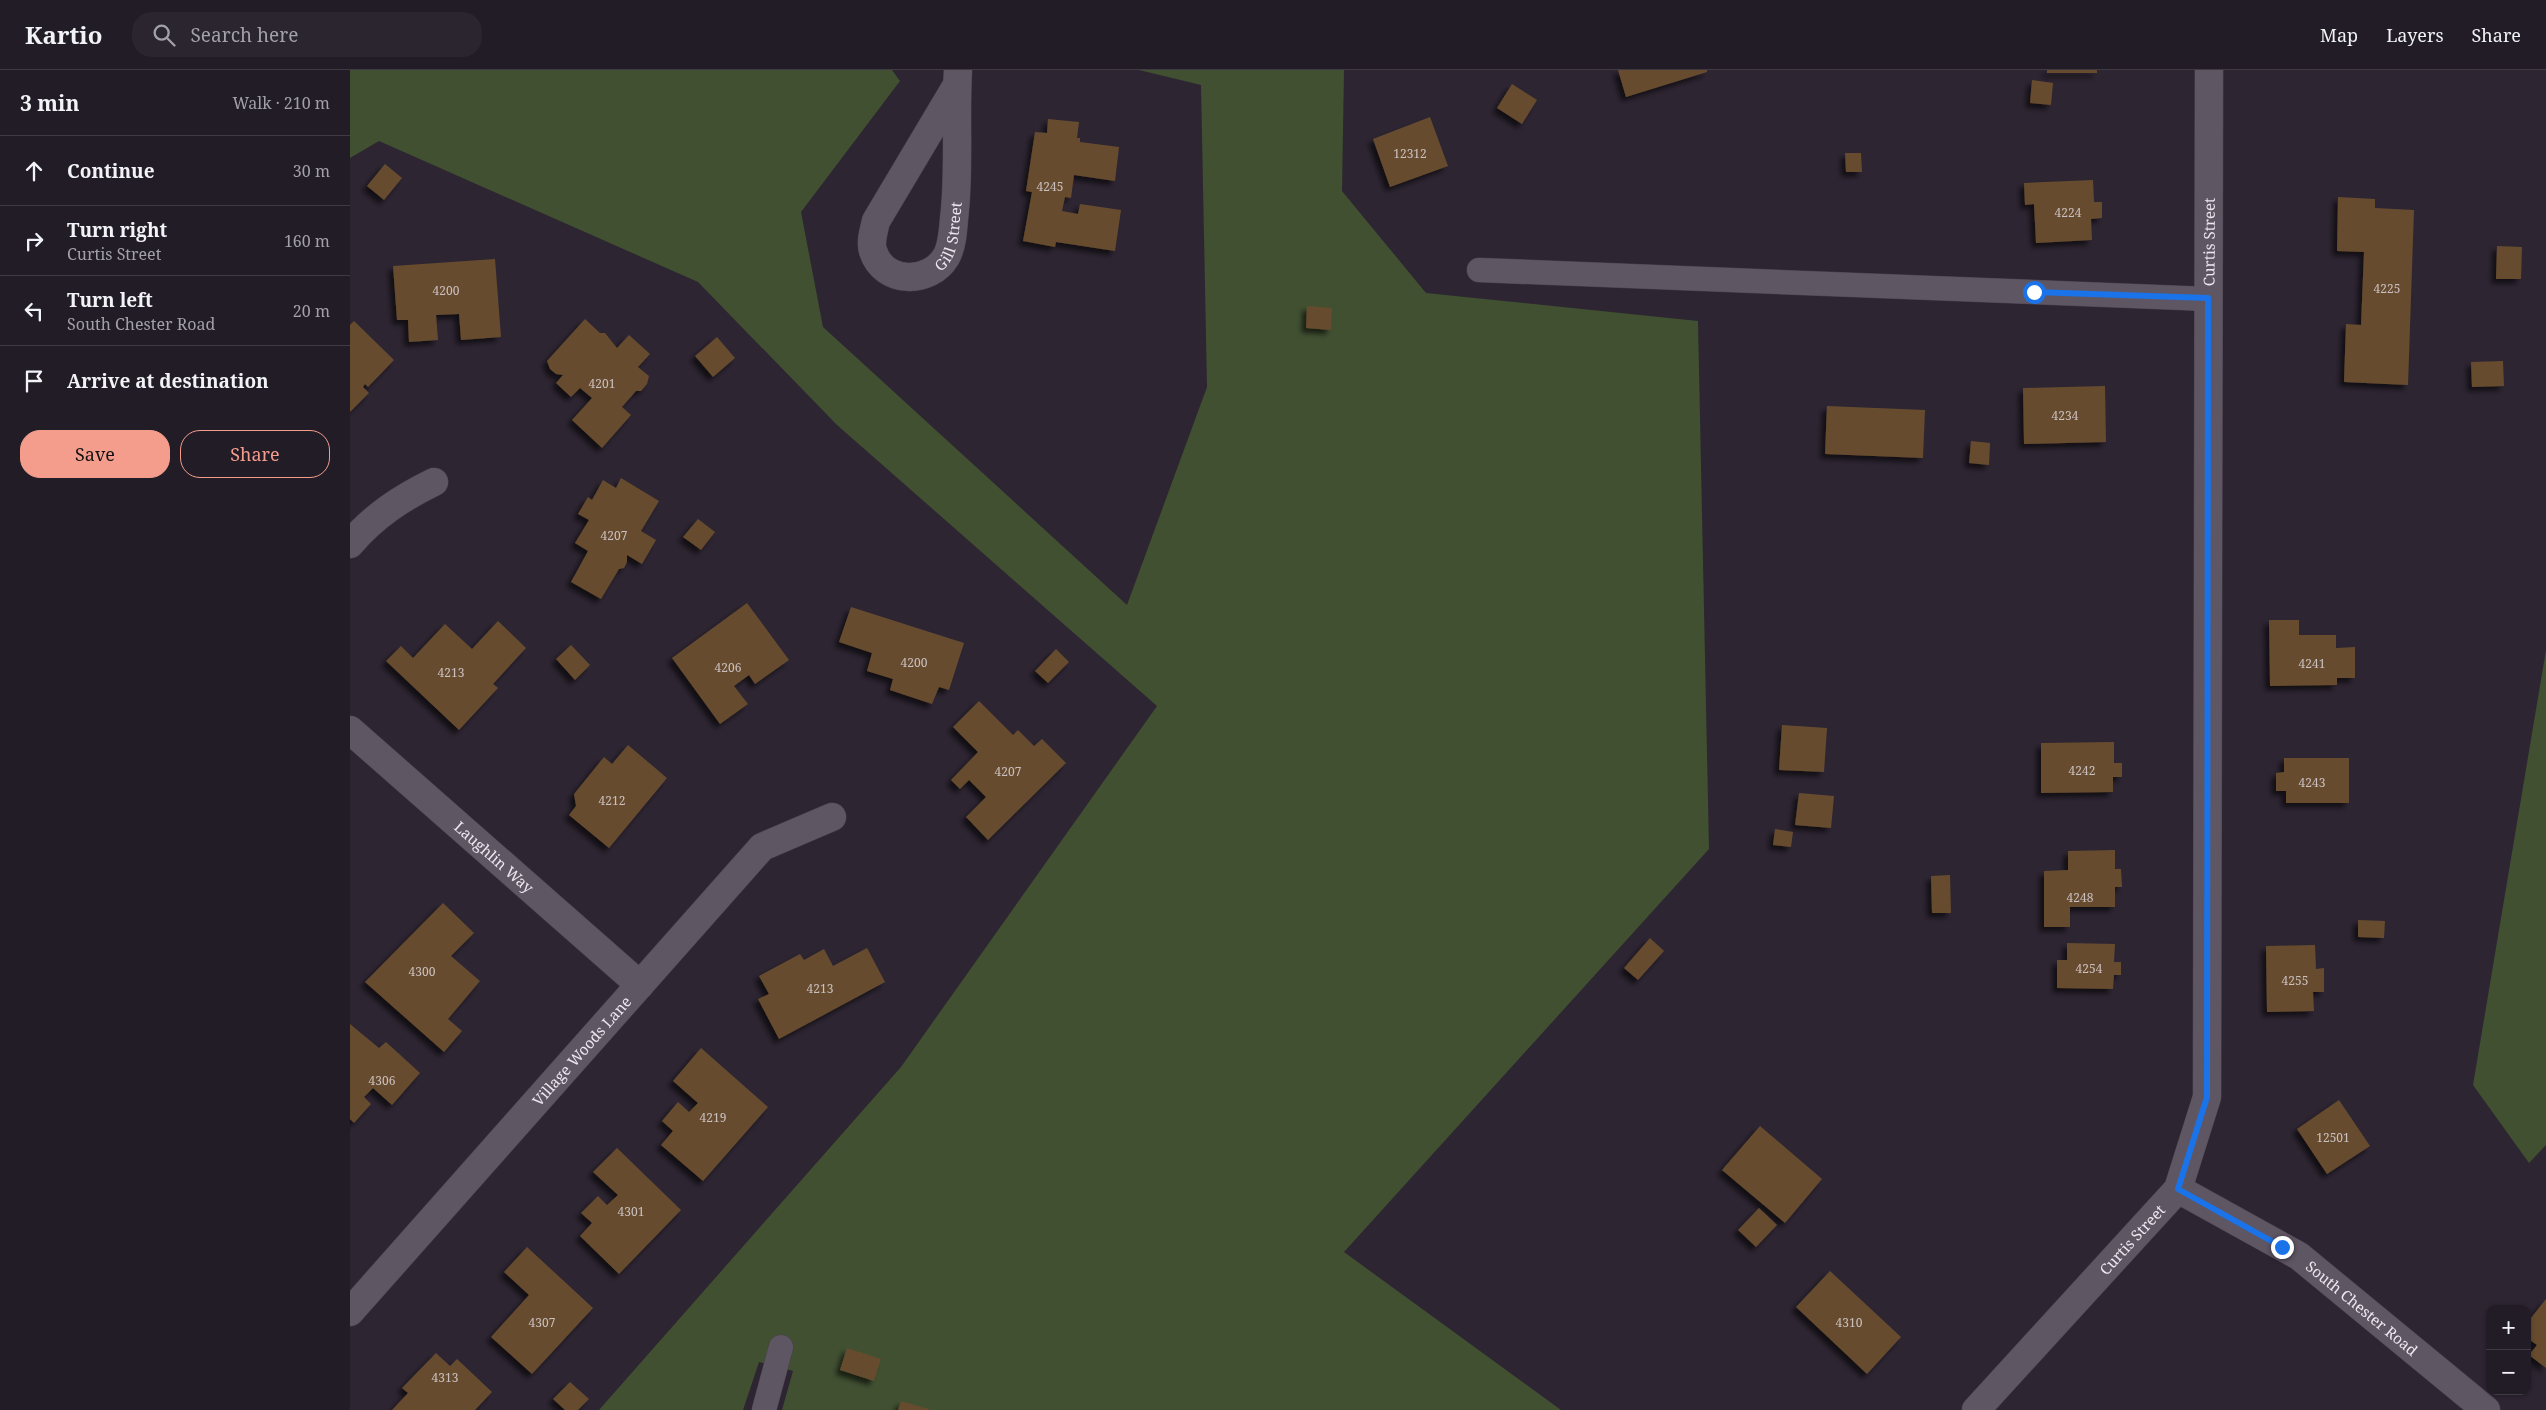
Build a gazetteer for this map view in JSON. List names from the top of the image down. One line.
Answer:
{"streets":{"street":["Gill Street","Curtis Street","Laughlin Way","Village Woods Lane","South Chester Road"]},"crossings":[["Curtis Street","South Chester Road"],["Laughlin Way","Village Woods Lane"]],"house_numbers":["12312","4245","4224","4225","4200","4201","4234","4207","4200","4241","4206","4213","4242","4207","4243","4212","4248","4254","4300","4255","4213","4306","4219","12501","4301","4307","4310","4313"],"page":{"header":"Kartio","search":"Search here","nav":["Map","Layers","Share"],"heading":["3 min","Walk · 210 m"],"list":[["Continue","30 m"],["Turn right","Curtis Street","160 m"],["Turn left","South Chester Road","20 m"],"Arrive at destination"],"buttons":["Save","Share"],"map_buttons":["+","−"]}}
